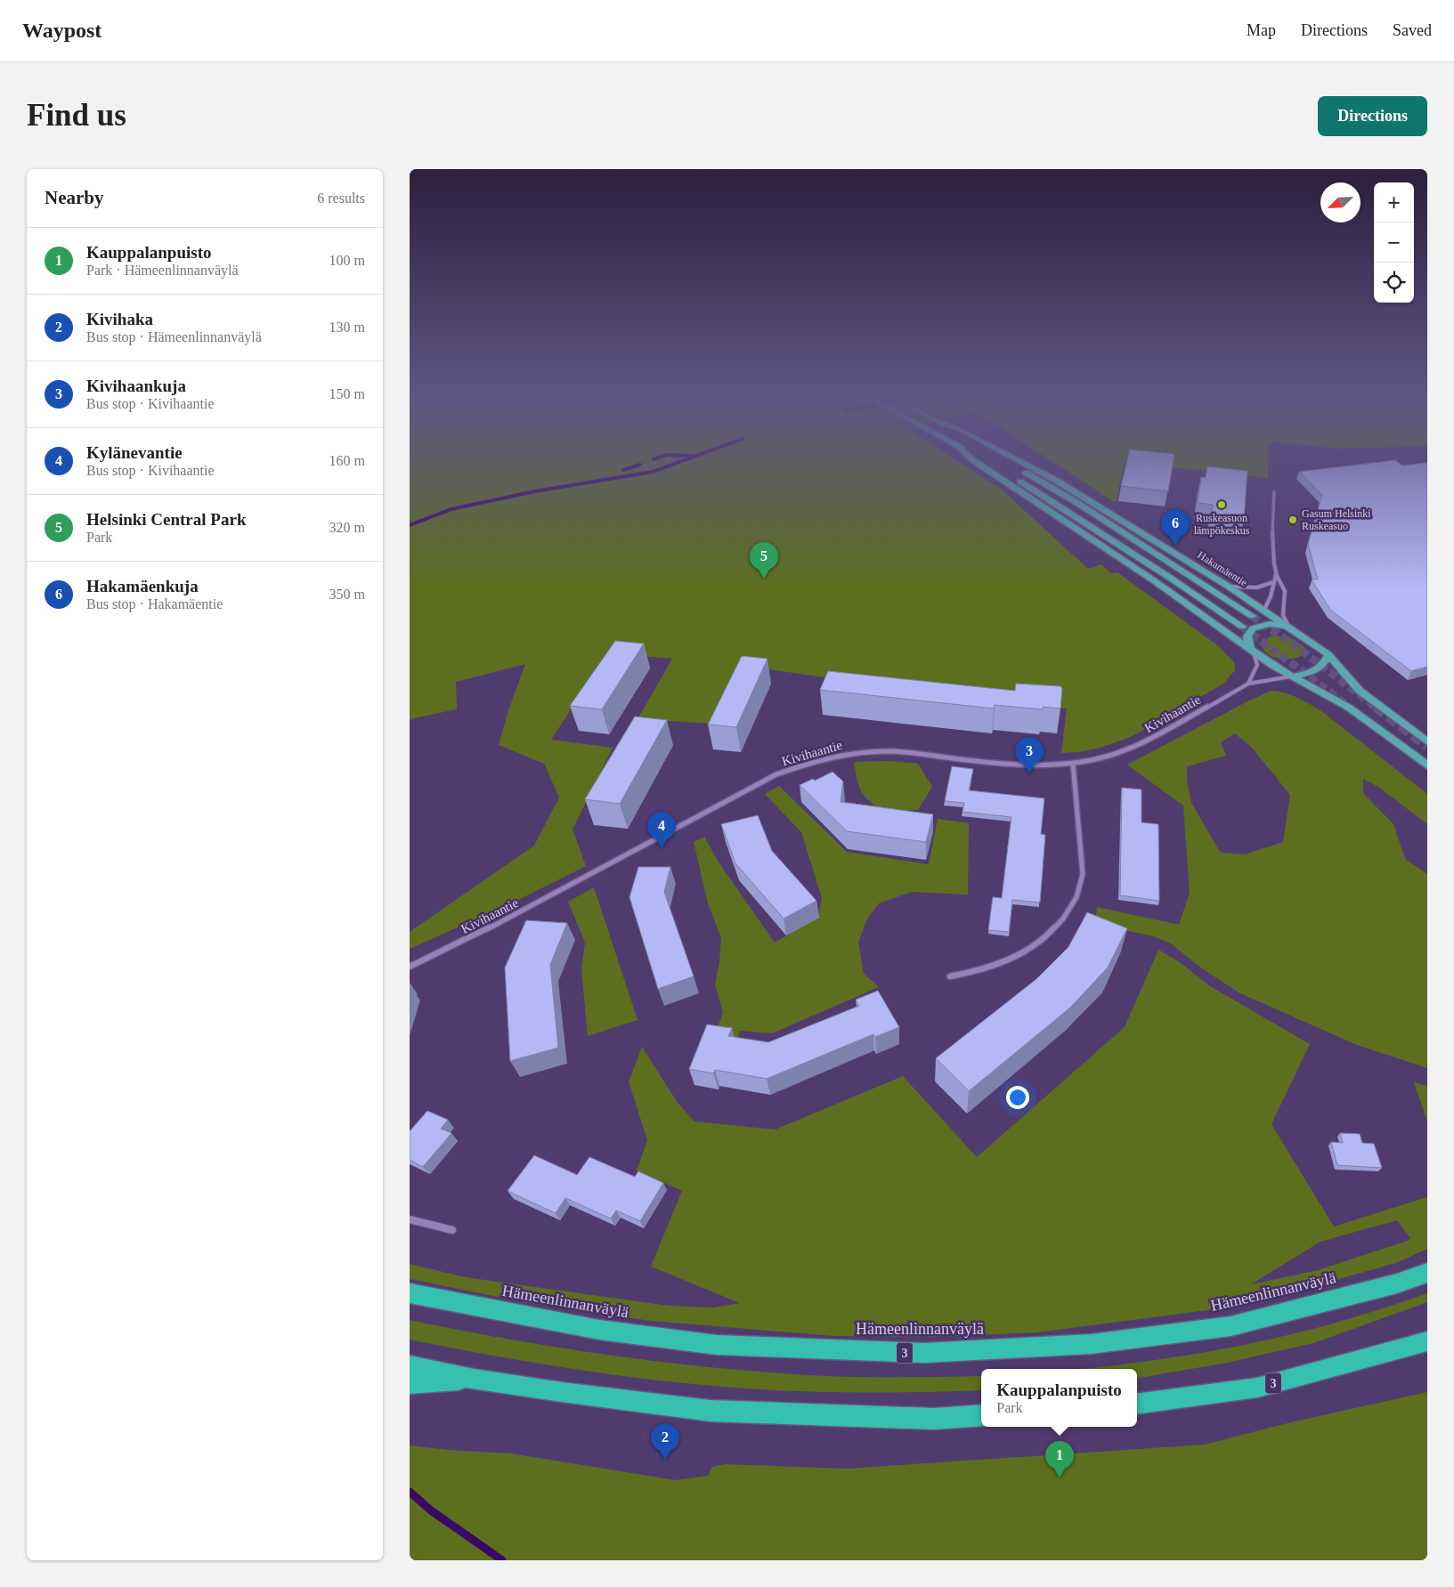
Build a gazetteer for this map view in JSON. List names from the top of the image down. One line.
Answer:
{"streets":{"highway":["Hämeenlinnanväylä","3"],"main road":["Hakamäentie"],"street":["Kivihaantie"]},"places":["Ruskeasuon lämpökeskus","Gasum Helsinki Ruskeasuo"],"north":"bottom left","page":{"header":"Waypost","nav":["Map","Directions","Saved"],"buttons":"Directions","title":"Find us","heading":["Nearby","6 results"],"map_buttons":["+","−"],"list":[{"mark":"1","name":"Kauppalanpuisto","note":"Park · Hämeenlinnanväylä","value":"100 m"},{"mark":"2","name":"Kivihaka","note":"Bus stop · Hämeenlinnanväylä","value":"130 m"},{"mark":"3","name":"Kivihaankuja","note":"Bus stop · Kivihaantie","value":"150 m"},{"mark":"4","name":"Kylänevantie","note":"Bus stop · Kivihaantie","value":"160 m"},{"mark":"5","name":"Helsinki Central Park","note":"Park","value":"320 m"},{"mark":"6","name":"Hakamäenkuja","note":"Bus stop · Hakamäentie","value":"350 m"}],"pins":["6","5","3","4","2","1"],"popup":["Kauppalanpuisto","Park"]}}
